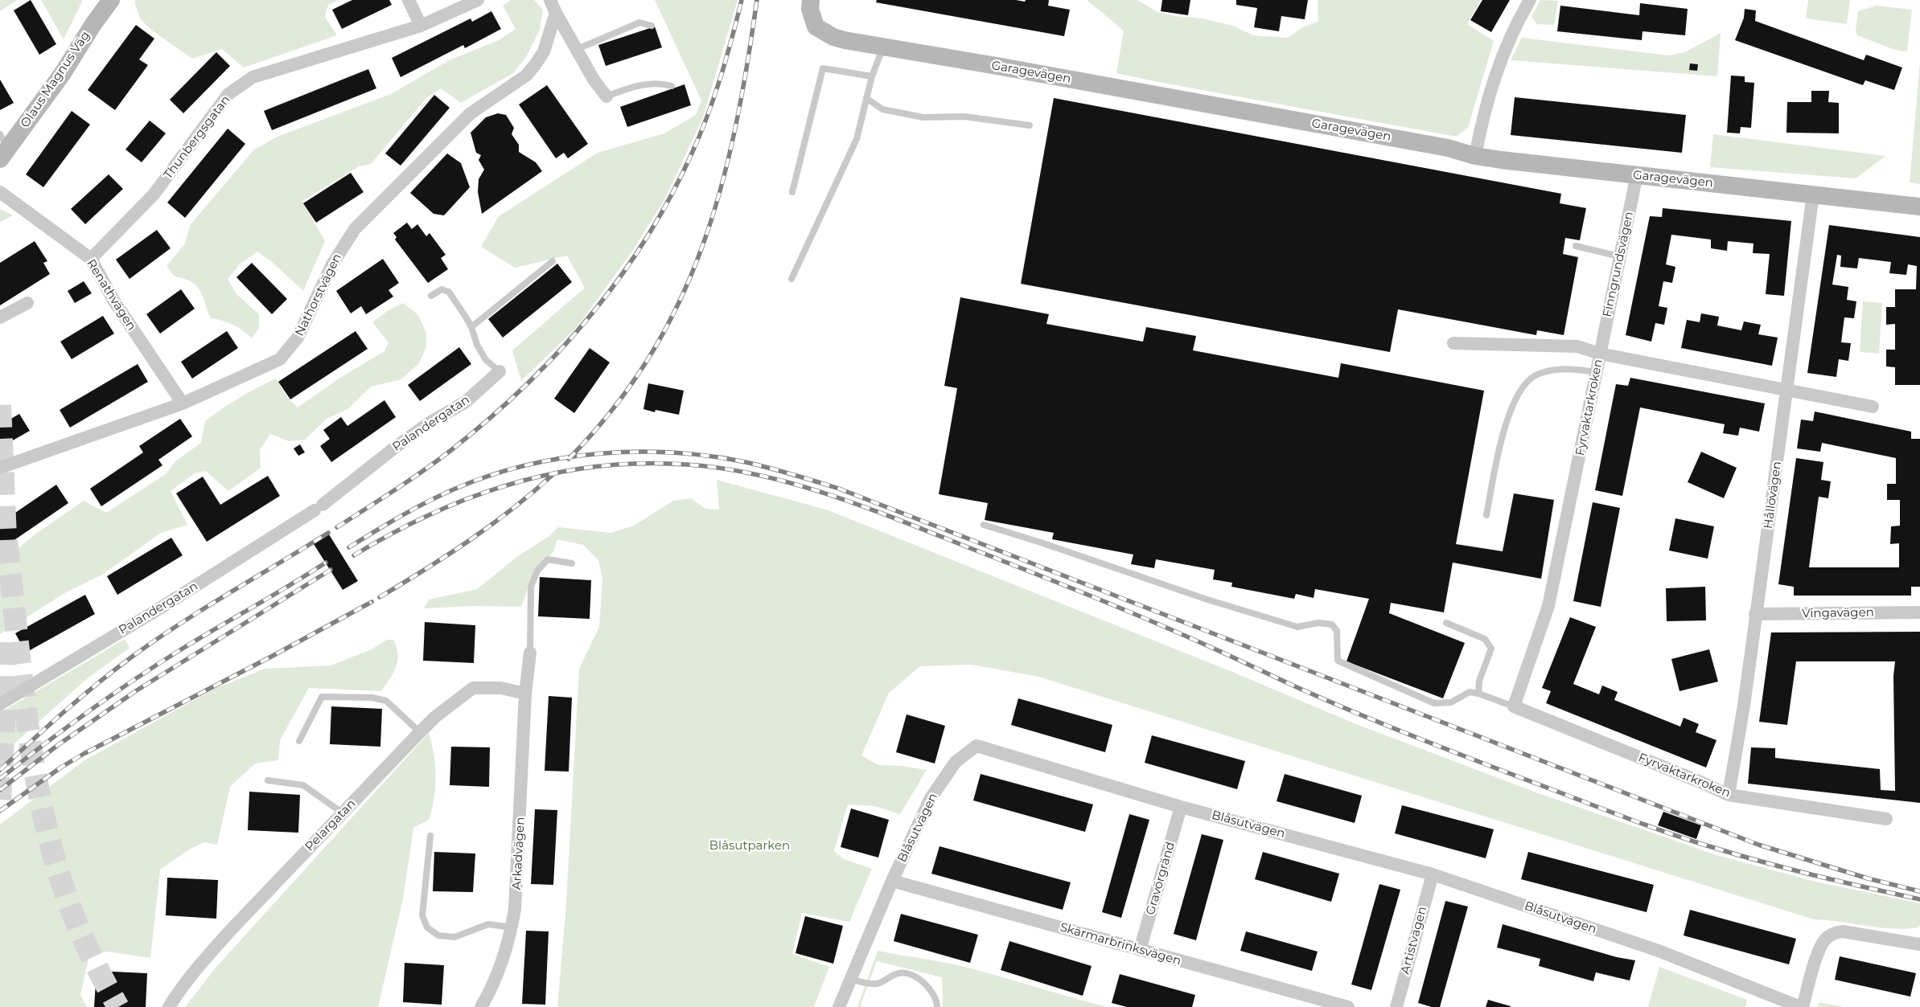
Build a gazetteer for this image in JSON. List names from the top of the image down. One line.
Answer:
{"streets":{"street":["Garagevägen","Olaus Magnus Väg","Thunbergsgatan","Finngrundsvägen","Renathvägen","Nathorstvägen","Fyrvaktarkroken","Palandergatan","Hållövägen","Vingavägen","Blåsutvägen","Pelargatan","Arkadvägen","Gravörgränd","Artistvägen","Skärmarbrinksvägen"]},"crossings":[["Garagevägen","Finngrundsvägen"],["Garagevägen","Hållövägen"],["Thunbergsgatan","Renathvägen"],["Finngrundsvägen","Fyrvaktarkroken"],["Renathvägen","Nathorstvägen"],["Fyrvaktarkroken","Hållövägen"],["Hållövägen","Vingavägen"],["Blåsutvägen","Gravörgränd"],["Blåsutvägen","Artistvägen"],["Blåsutvägen","Skärmarbrinksvägen"],["Pelargatan","Arkadvägen"],["Gravörgränd","Skärmarbrinksvägen"]],"parks":["Blåsutparken"]}
